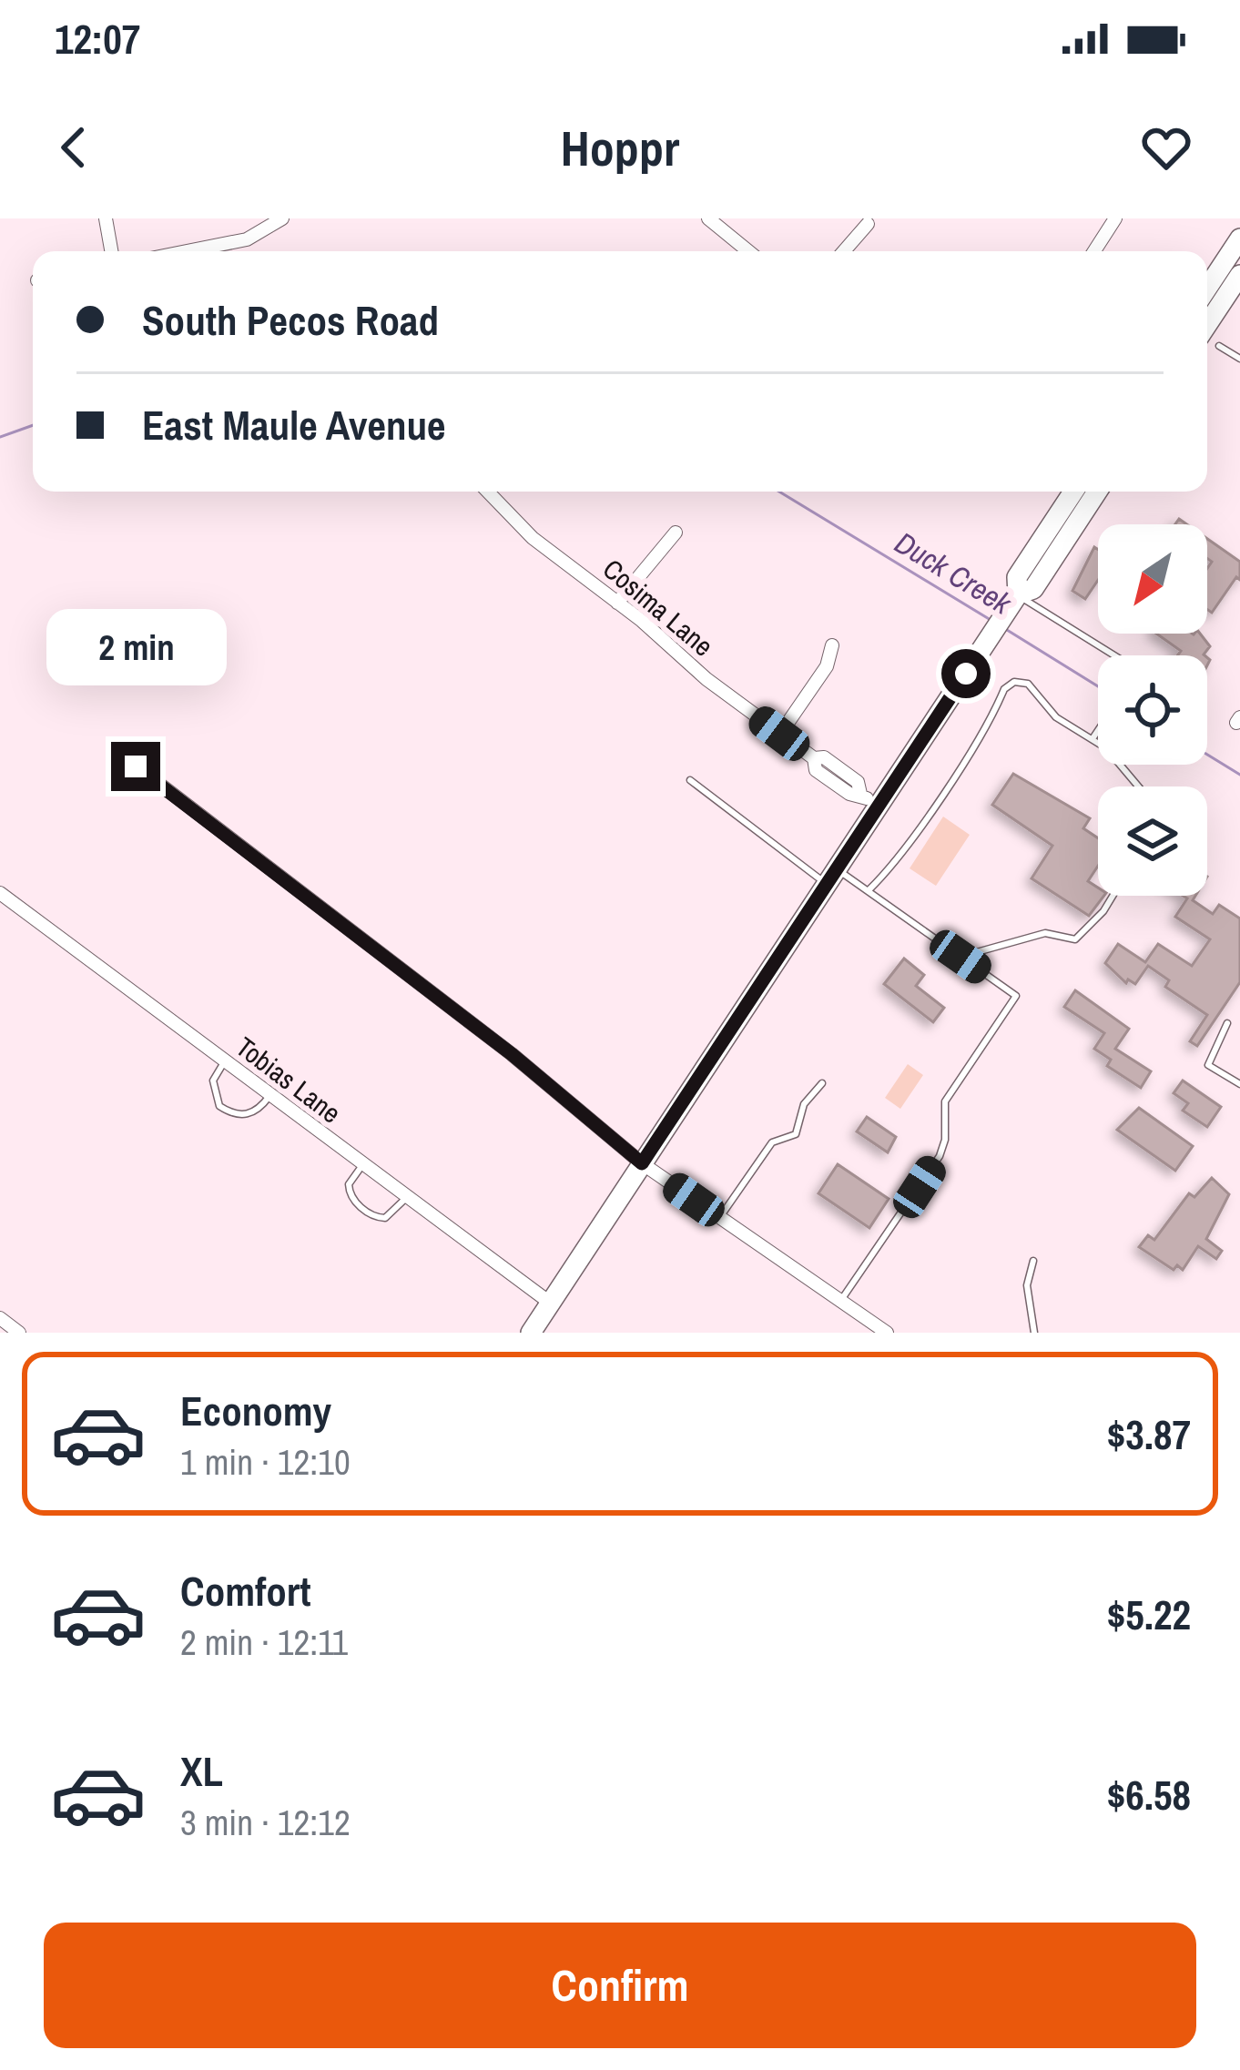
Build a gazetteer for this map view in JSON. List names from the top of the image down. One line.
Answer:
{"streets":{"street":["Cosima Lane","Tobias Lane"]},"water":["Duck Creek"],"north":"bottom left","page":{"status":"12:07","header":"Hoppr","banner":["South Pecos Road","East Maule Avenue"],"bubble":"2 min","list":[{"name":"Economy","note":"1 min · 12:10","value":"$3.87"},{"name":"Comfort","note":"2 min · 12:11","value":"$5.22"},{"name":"XL","note":"3 min · 12:12","value":"$6.58"}],"buttons":"Confirm"}}
